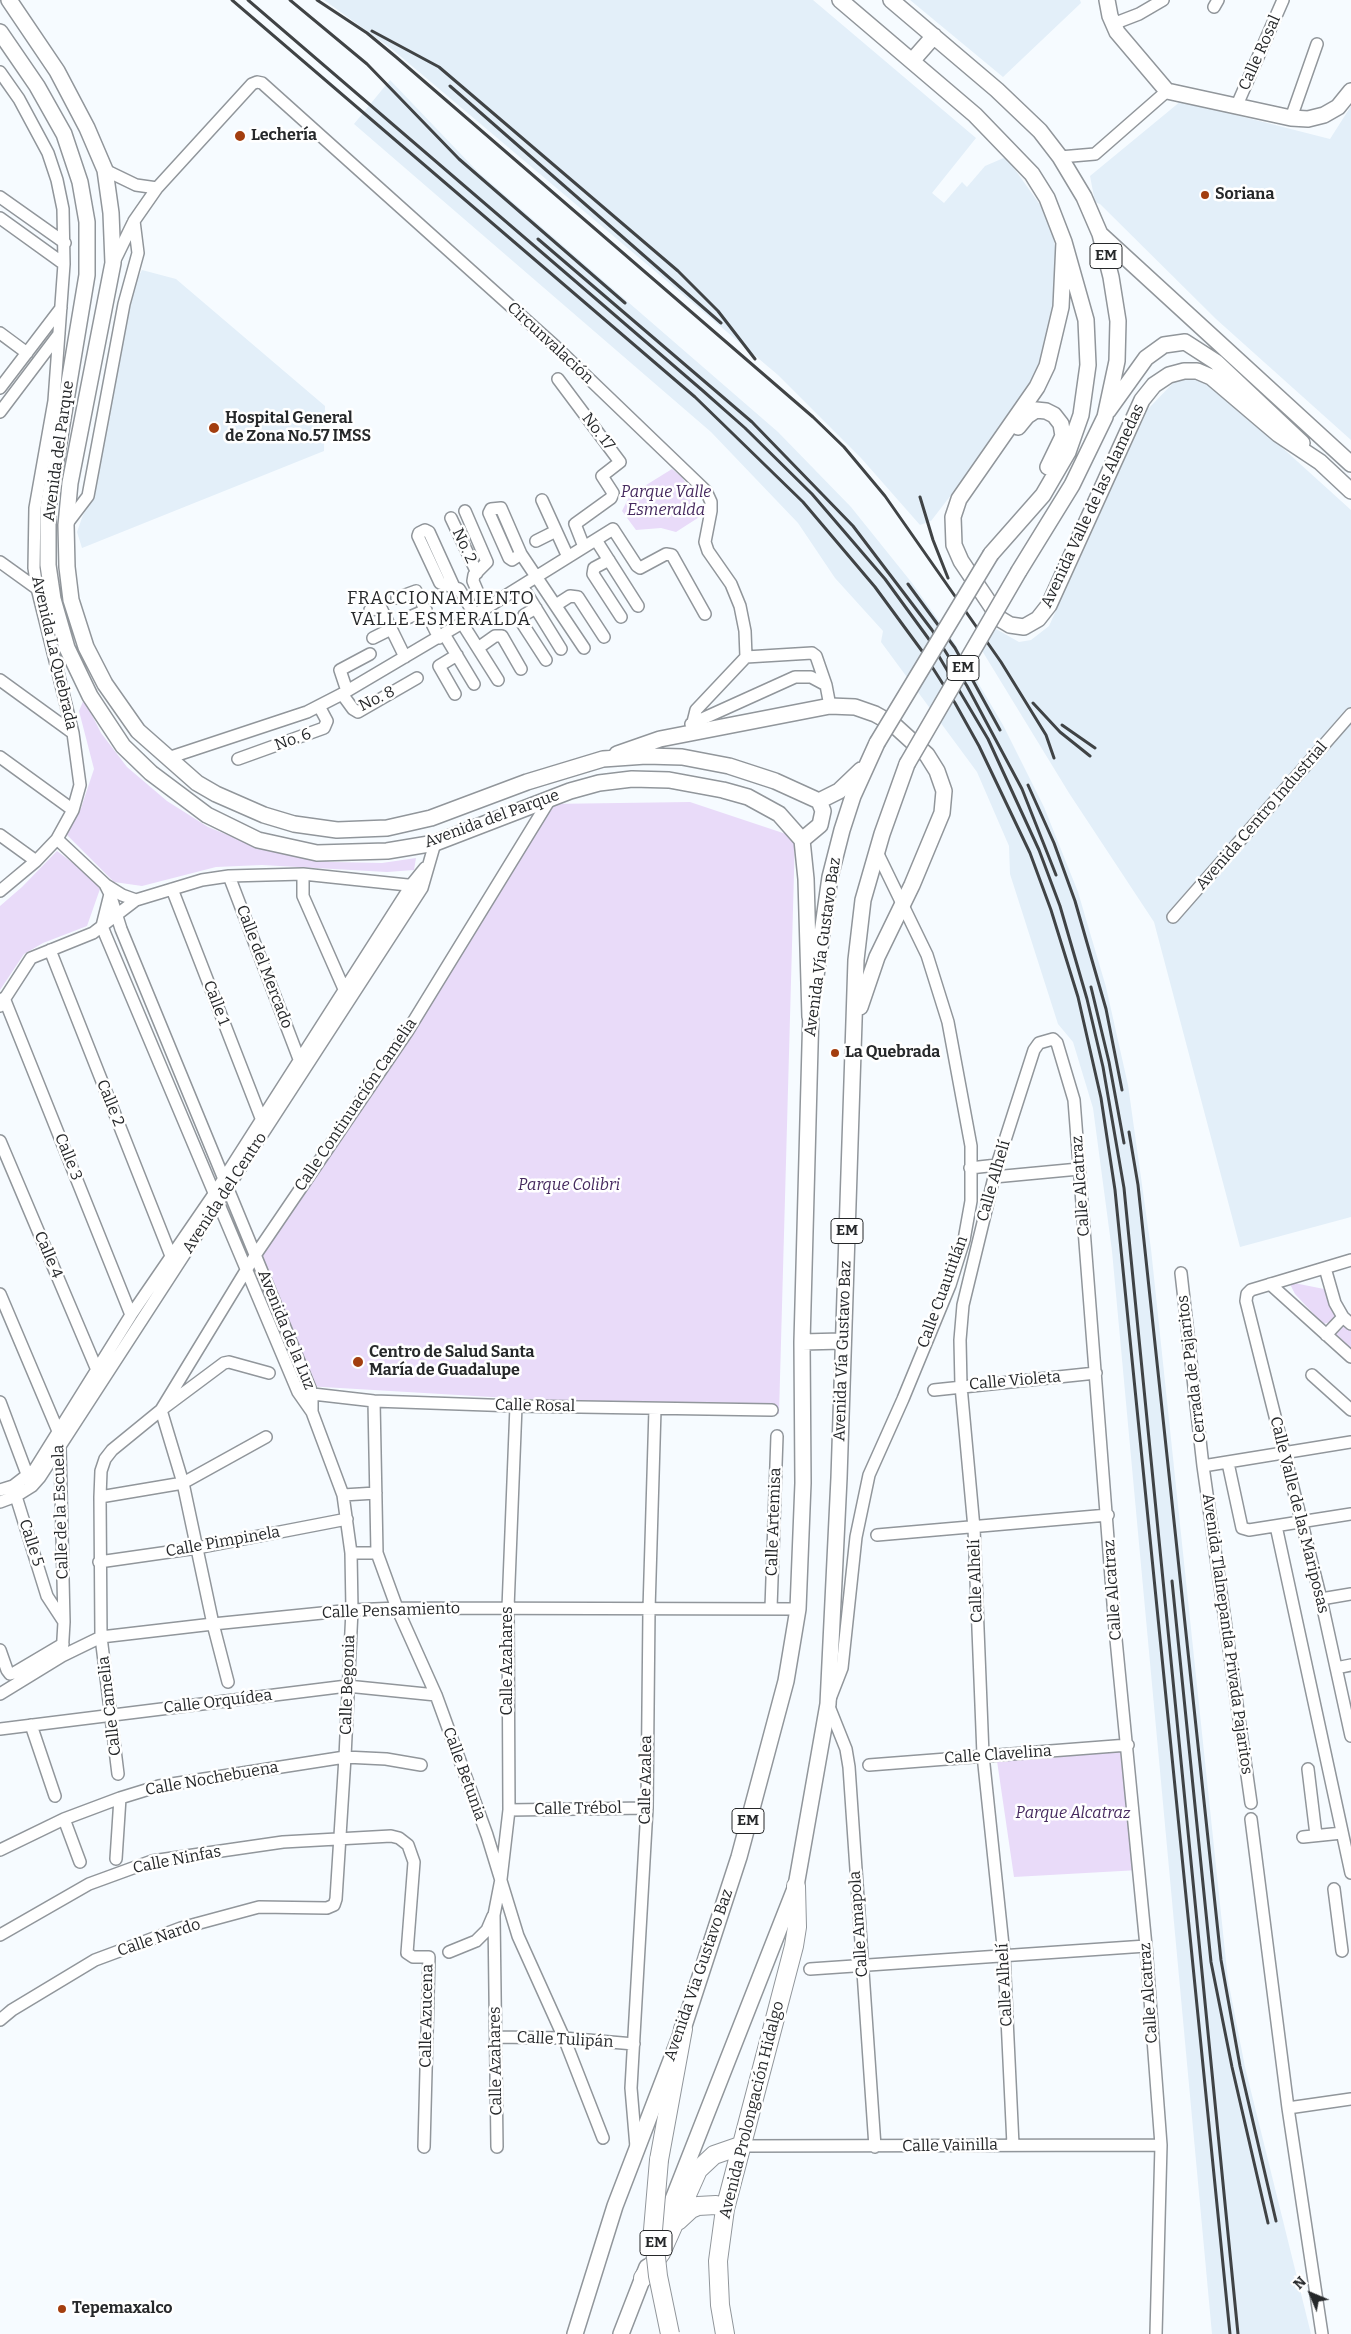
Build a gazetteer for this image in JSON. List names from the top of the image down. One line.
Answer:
{"streets":{"highway":["Avenida Prolongación Hidalgo"],"main road":["EM","Avenida del Parque","Avenida Valle de las Alamedas","Avenida Vía Gustavo Baz","Avenida Via Gustavo Baz"],"street":["Calle Rosal","Circunvalación","No. 17","No. 2","Avenida La Quebrada","No. 8","No. 6","Avenida Centro Industrial","Calle del Mercado","Calle 1","Calle 2","Calle Continuación Camelia","Calle 3","Calle Alhelí","Calle Alcatraz","Avenida del Centro","Calle 4","Calle Cuautitlán","Avenida de la Luz","Cerrada de Pajaritos","Calle Violeta","Calle de la Escuela","Calle Valle de las Mariposas","Calle Artemisa","Calle Pimpinela","Calle 5","Calle Pensamiento","Avenida Tlalnepantla Privada Pajaritos","Calle Azahares","Calle Begonia","Calle Orquídea","Calle Camelia","Calle Clavelina","Calle Betunia","Calle Nochebuena","Calle Azalea","Calle Trébol","Calle Ninfas","Calle Amapola","Calle Nardo","Calle Azucena","Calle Tulipán","Calle Vainilla"]},"crossings":[["Calle Rosal","Avenida de la Luz"],["Calle Rosal","Calle Azahares"],["Calle Rosal","Calle Betunia"],["Calle Rosal","Calle Azalea"],["EM","Avenida Valle de las Alamedas"],["EM","Avenida Vía Gustavo Baz"],["EM","Calle Cuautitlán"],["EM","Calle Amapola"],["EM","Avenida Prolongación Hidalgo"],["Avenida del Parque","Avenida La Quebrada"],["Avenida del Parque","Calle Continuación Camelia"],["Avenida del Parque","Avenida del Centro"],["Avenida La Quebrada","Avenida de la Luz"],["Avenida Vía Gustavo Baz","Calle Cuautitlán"],["Avenida Vía Gustavo Baz","Calle Pensamiento"],["Avenida Vía Gustavo Baz","Calle Amapola"],["Avenida Vía Gustavo Baz","Avenida Via Gustavo Baz"],["Calle del Mercado","Avenida del Centro"],["Calle 1","Avenida del Centro"],["Calle 2","Avenida del Centro"],["Calle Continuación Camelia","Avenida de la Luz"],["Calle Continuación Camelia","Calle Pimpinela"],["Calle Continuación Camelia","Calle Pensamiento"],["Calle Continuación Camelia","Calle Camelia"],["Calle 3","Avenida del Centro"],["Calle Alhelí","Calle Alcatraz"],["Calle Alhelí","Calle Violeta"],["Calle Alhelí","Calle Clavelina"],["Calle Alhelí","Calle Vainilla"],["Calle Alcatraz","Calle Violeta"],["Calle Alcatraz","Calle Clavelina"],["Calle Alcatraz","Calle Vainilla"],["Avenida del Centro","Calle 4"],["Avenida del Centro","Avenida de la Luz"],["Avenida del Centro","Calle de la Escuela"],["Avenida del Centro","Calle 5"],["Calle Cuautitlán","Calle Amapola"],["Avenida de la Luz","Calle Begonia"],["Cerrada de Pajaritos","Avenida Tlalnepantla Privada Pajaritos"],["Calle de la Escuela","Calle 5"],["Calle Artemisa","Calle Pensamiento"],["Calle Pimpinela","Calle Begonia"],["Calle Pensamiento","Calle Azahares"],["Calle Pensamiento","Calle Begonia"],["Calle Pensamiento","Calle Camelia"],["Calle Pensamiento","Calle Betunia"],["Calle Pensamiento","Calle Azalea"],["Calle Pensamiento","Avenida Via Gustavo Baz"],["Calle Azahares","Calle Betunia"],["Calle Azahares","Calle Trébol"],["Calle Azahares","Calle Tulipán"],["Calle Begonia","Calle Orquídea"],["Calle Begonia","Calle Nochebuena"],["Calle Begonia","Calle Ninfas"],["Calle Begonia","Calle Nardo"],["Calle Orquídea","Calle Camelia"],["Calle Orquídea","Calle Betunia"],["Calle Betunia","Calle Tulipán"],["Calle Azalea","Calle Trébol"],["Calle Azalea","Avenida Via Gustavo Baz"],["Calle Azalea","Calle Tulipán"],["Calle Ninfas","Calle Azucena"],["Calle Amapola","Calle Vainilla"],["Avenida Prolongación Hidalgo","Calle Vainilla"]],"districts":["FRACCIONAMIENTO VALLE ESMERALDA"],"parks":["Parque Valle Esmeralda","Parque Colibri","Parque Alcatraz"],"places":["Lechería","Soriana","Hospital General de Zona No.57 IMSS","La Quebrada","Centro de Salud Santa María de Guadalupe","Tepemaxalco"],"north":"top left"}
